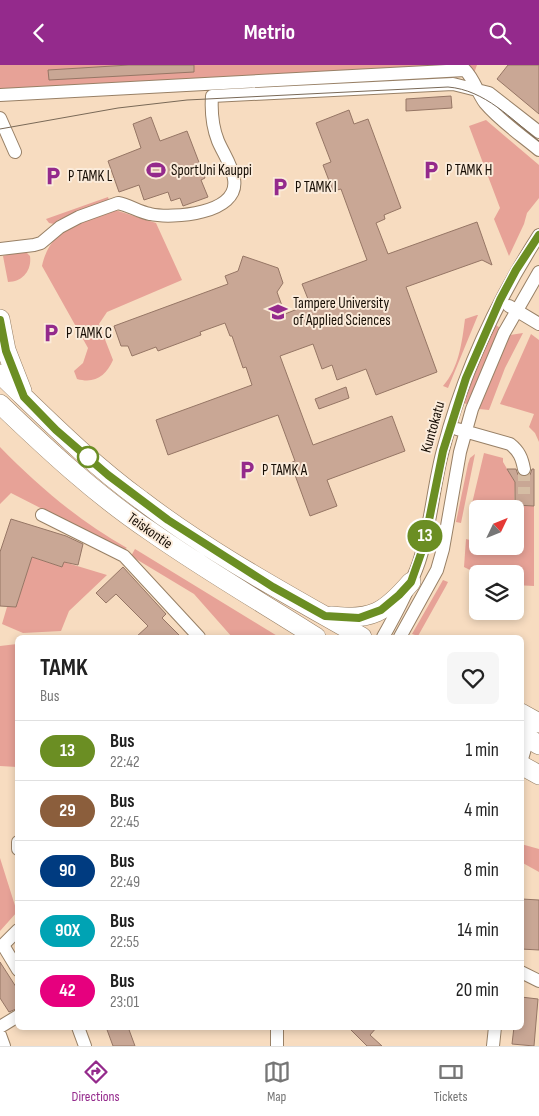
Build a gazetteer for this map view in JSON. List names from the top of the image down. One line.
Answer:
{"streets":{"highway":["Teiskontie"],"street":["Kuntokatu"]},"places":{"sports":["SportUni Kauppi"],"parking":["P TAMK H","P TAMK L","P TAMK I","P TAMK C","P TAMK A"],"school or university":["Tampere University of Applied Sciences"]},"lines":["bus line 13"],"north":"top right","page":{"header":"Metrio","on_map":"13","heading":["TAMK","Bus"],"list":[{"mark":"13","name":"Bus","note":"22:42","value":"1 min"},{"mark":"29","name":"Bus","note":"22:45","value":"4 min"},{"mark":"90","name":"Bus","note":"22:49","value":"8 min"},{"mark":"90X","name":"Bus","note":"22:55","value":"14 min"},{"mark":"42","name":"Bus","note":"23:01","value":"20 min"}],"tabs":["Directions","Map","Tickets"]}}
